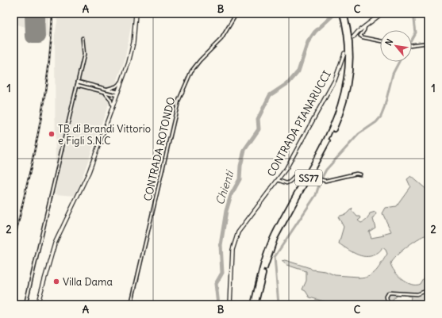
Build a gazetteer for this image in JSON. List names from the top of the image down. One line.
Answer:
{"streets":{"highway":["SS77"],"street":["CONTRADA PIANARUCCI","CONTRADA ROTONDO"]},"water":["Chienti"],"places":["TB di Brandi Vittorio e Figli S.N.C","Villa Dama"],"north":"top left","grid":{"columns":["A","B","C"],"rows":["1","2"]}}
